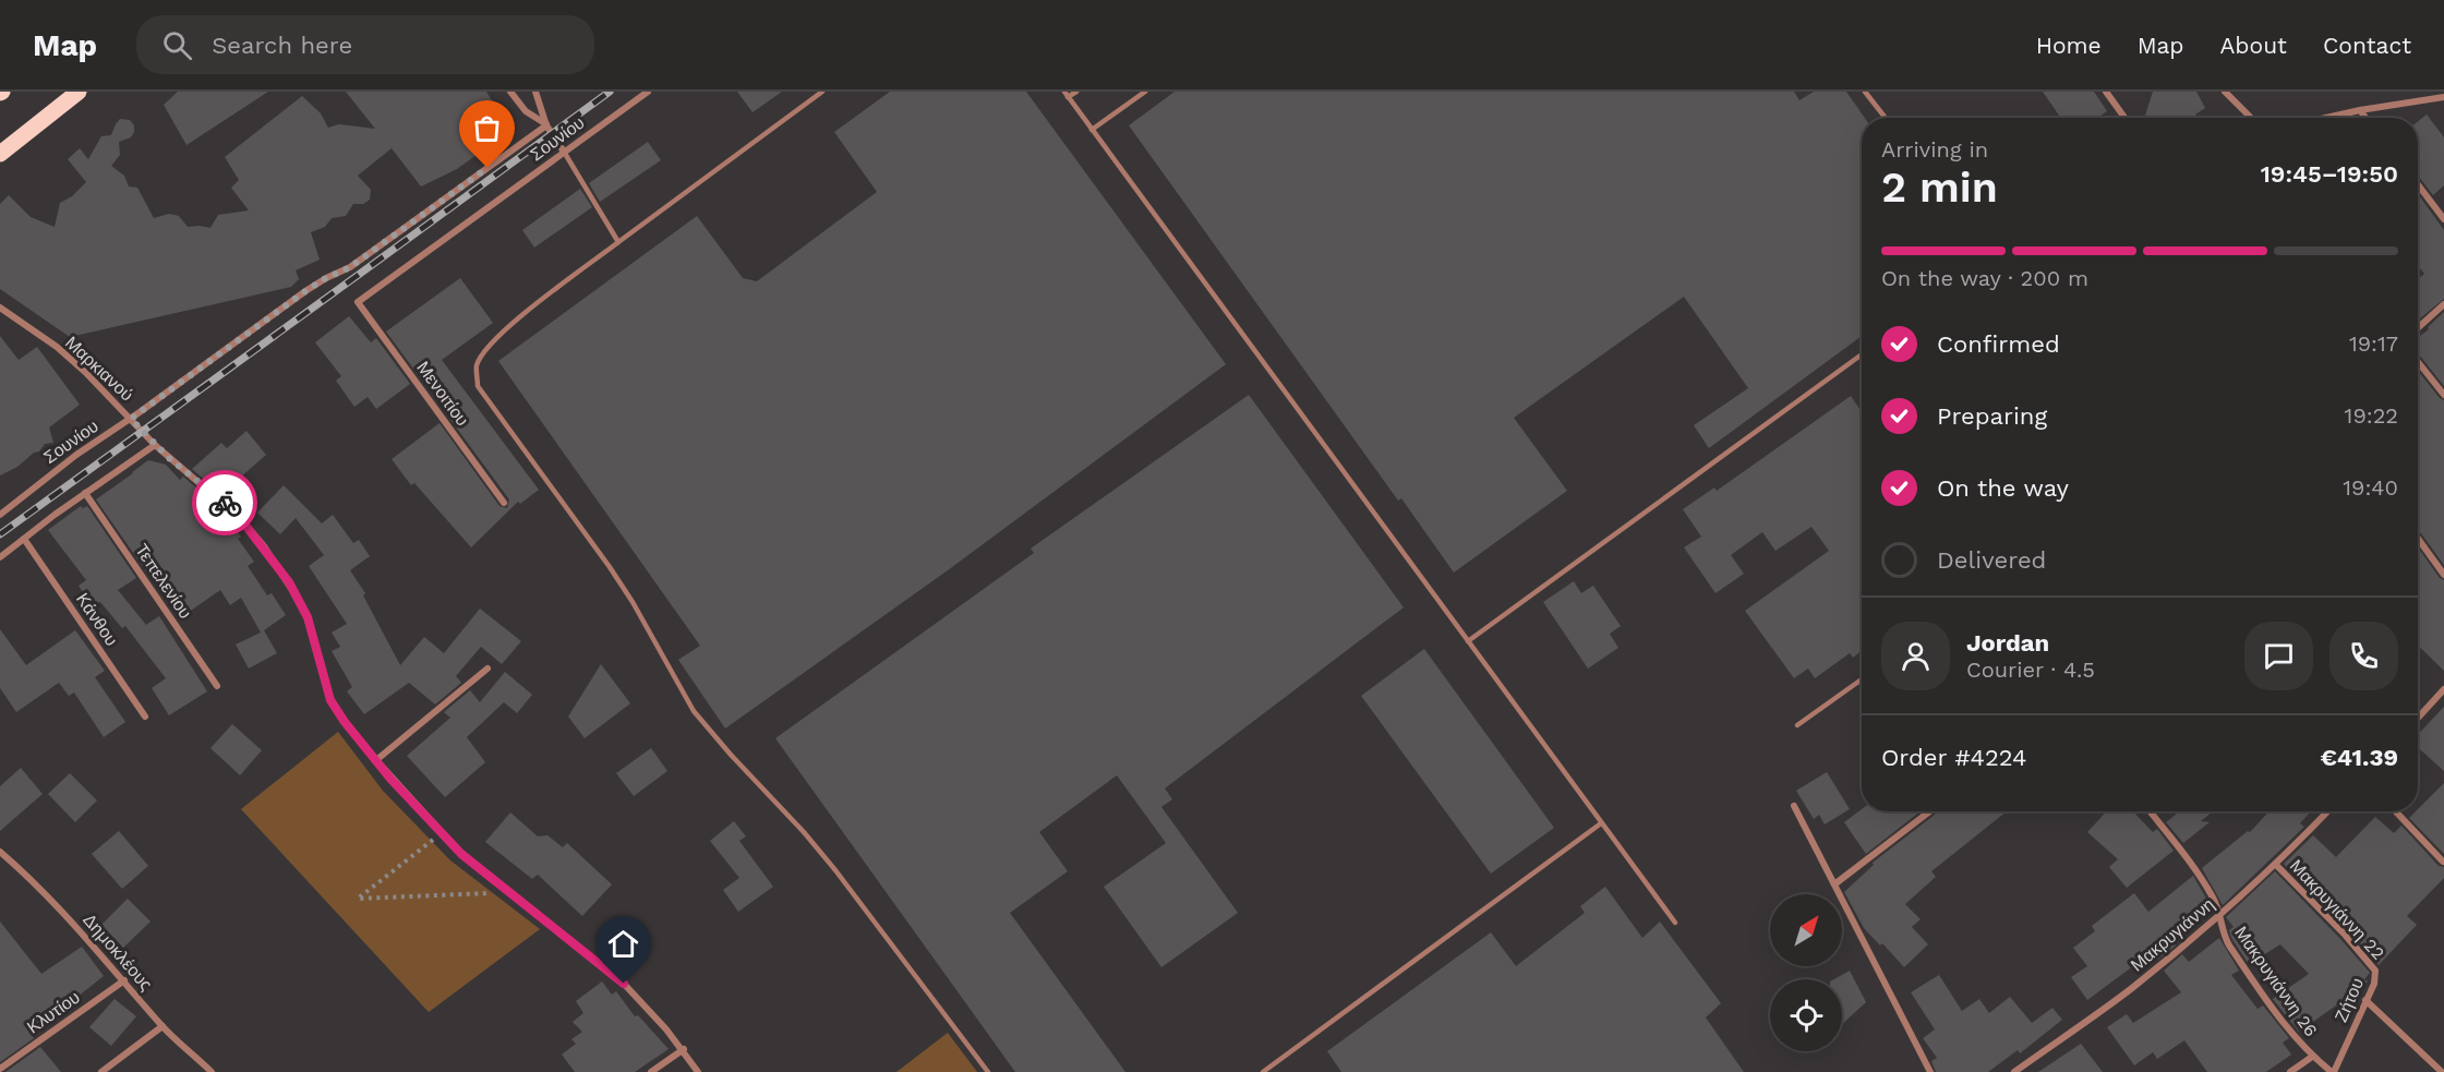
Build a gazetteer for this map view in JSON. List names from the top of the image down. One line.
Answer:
{"streets":{"street":["Σουνίου","Μαρκιανού","Μενοιτίου","Τεπελενίου","Κάνθου","Μακρυγιάννη 22","Μακρυγιάννη","Δημοκλέους","Μακρυγιάννη 26","Ζήτου","Κλυτίου"]},"crossings":[["Σουνίου","Μαρκιανού"],["Σουνίου","Μενοιτίου"],["Μακρυγιάννη 22","Μακρυγιάννη"],["Μακρυγιάννη 22","Ζήτου"],["Μακρυγιάννη","Μακρυγιάννη 26"],["Δημοκλέους","Κλυτίου"],["Μακρυγιάννη 26","Ζήτου"]],"north":"top right","page":{"header":"Map","search":"Search here","nav":["Home","Map","About","Contact"],"heading":["2 min","Arriving in","19:45–19:50"],"panel":["Jordan","Courier · 4.5","Order #4224","€41.39"],"bar":"On the way · 200 m","list":[["Confirmed","19:17"],["Preparing","19:22"],["On the way","19:40"],"Delivered"]}}
